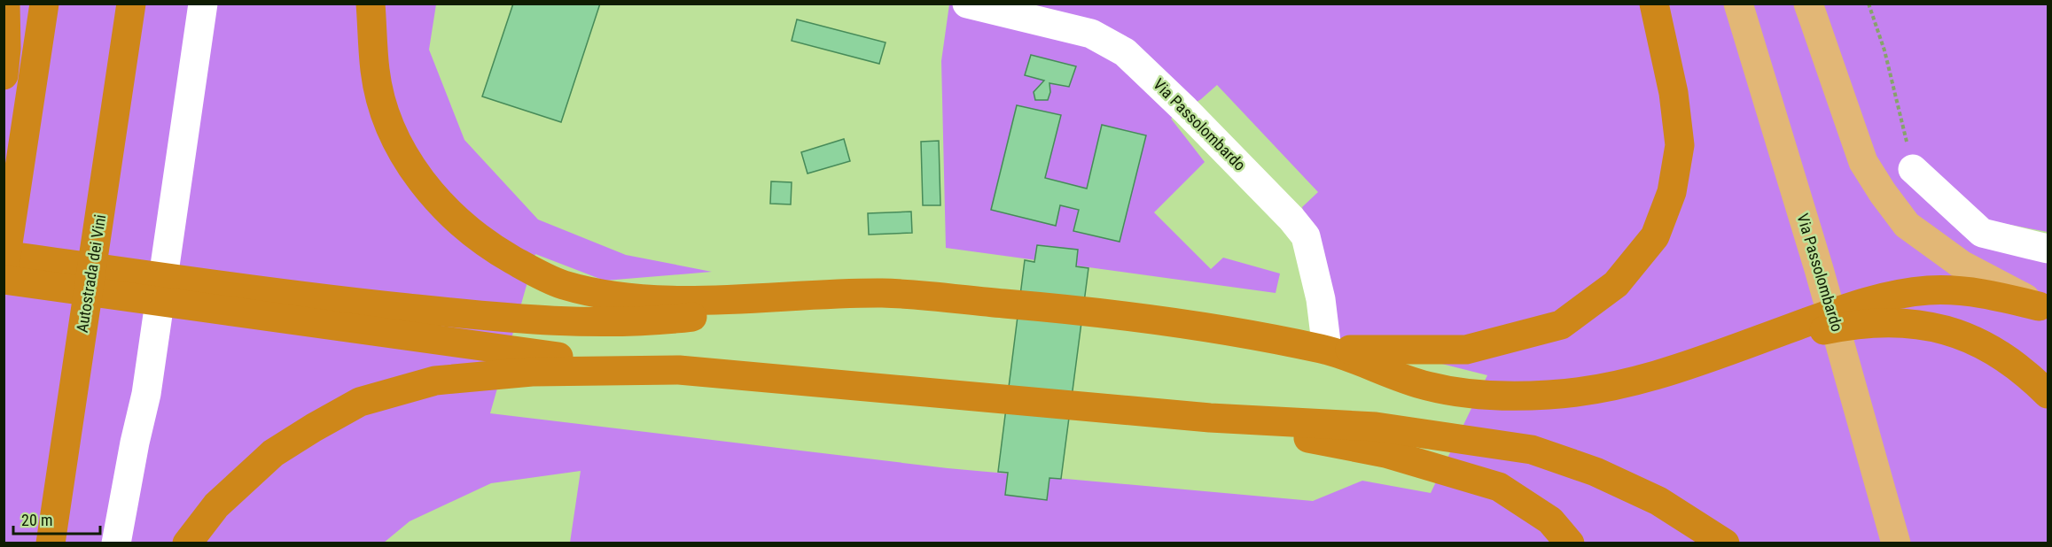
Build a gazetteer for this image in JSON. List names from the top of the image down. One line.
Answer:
{"streets":{"highway":["Autostrada dei Vini"],"main road":["Via Passolombardo"]},"scale_bar":"20 m"}
